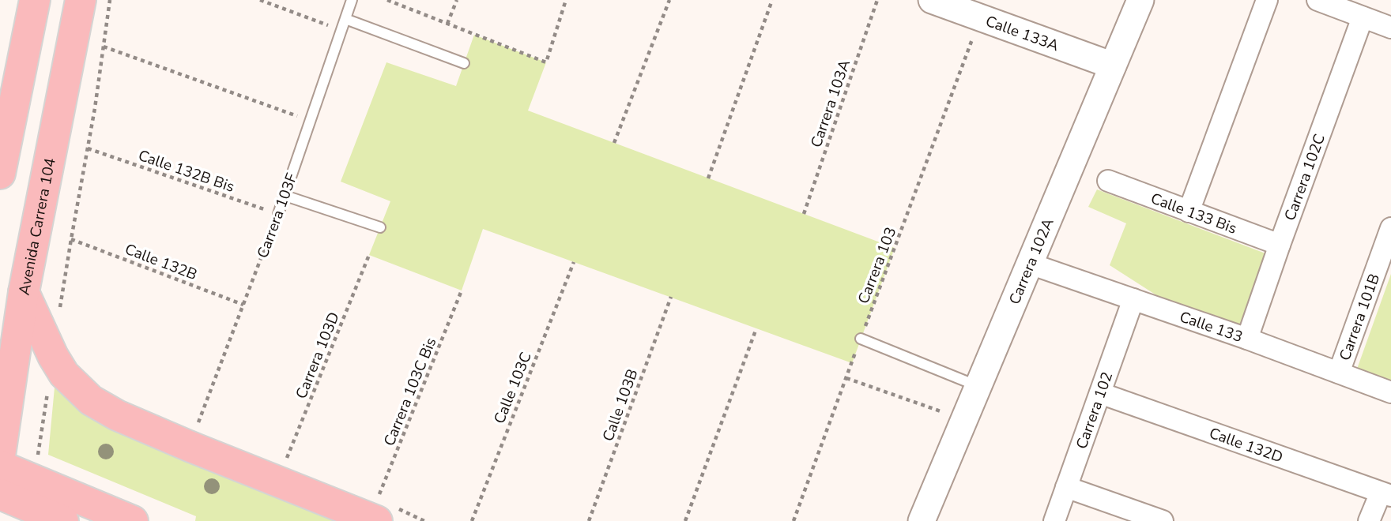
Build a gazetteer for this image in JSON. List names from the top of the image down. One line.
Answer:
{"streets":{"main road":["Avenida Carrera 104"],"street":["Calle 133A","Carrera 102C","Calle 133 Bis","Carrera 102A","Carrera 101B","Calle 133","Carrera 102","Calle 132D"],"lane":["Carrera 103F"],"path":["Carrera 103A","Calle 132B Bis","Calle 132B","Carrera 103","Carrera 103D","Calle 103C","Carrera 103C Bis","Calle 103B"]},"crossings":[["Calle 133A","Carrera 102A"],["Calle 133A","Carrera 103"],["Calle 132B Bis","Carrera 103F"],["Carrera 102C","Calle 133 Bis"],["Carrera 102C","Calle 133"],["Carrera 103F","Calle 132B"],["Carrera 102A","Calle 133"],["Carrera 101B","Calle 133"],["Calle 133","Carrera 102"],["Carrera 102","Calle 132D"]]}
